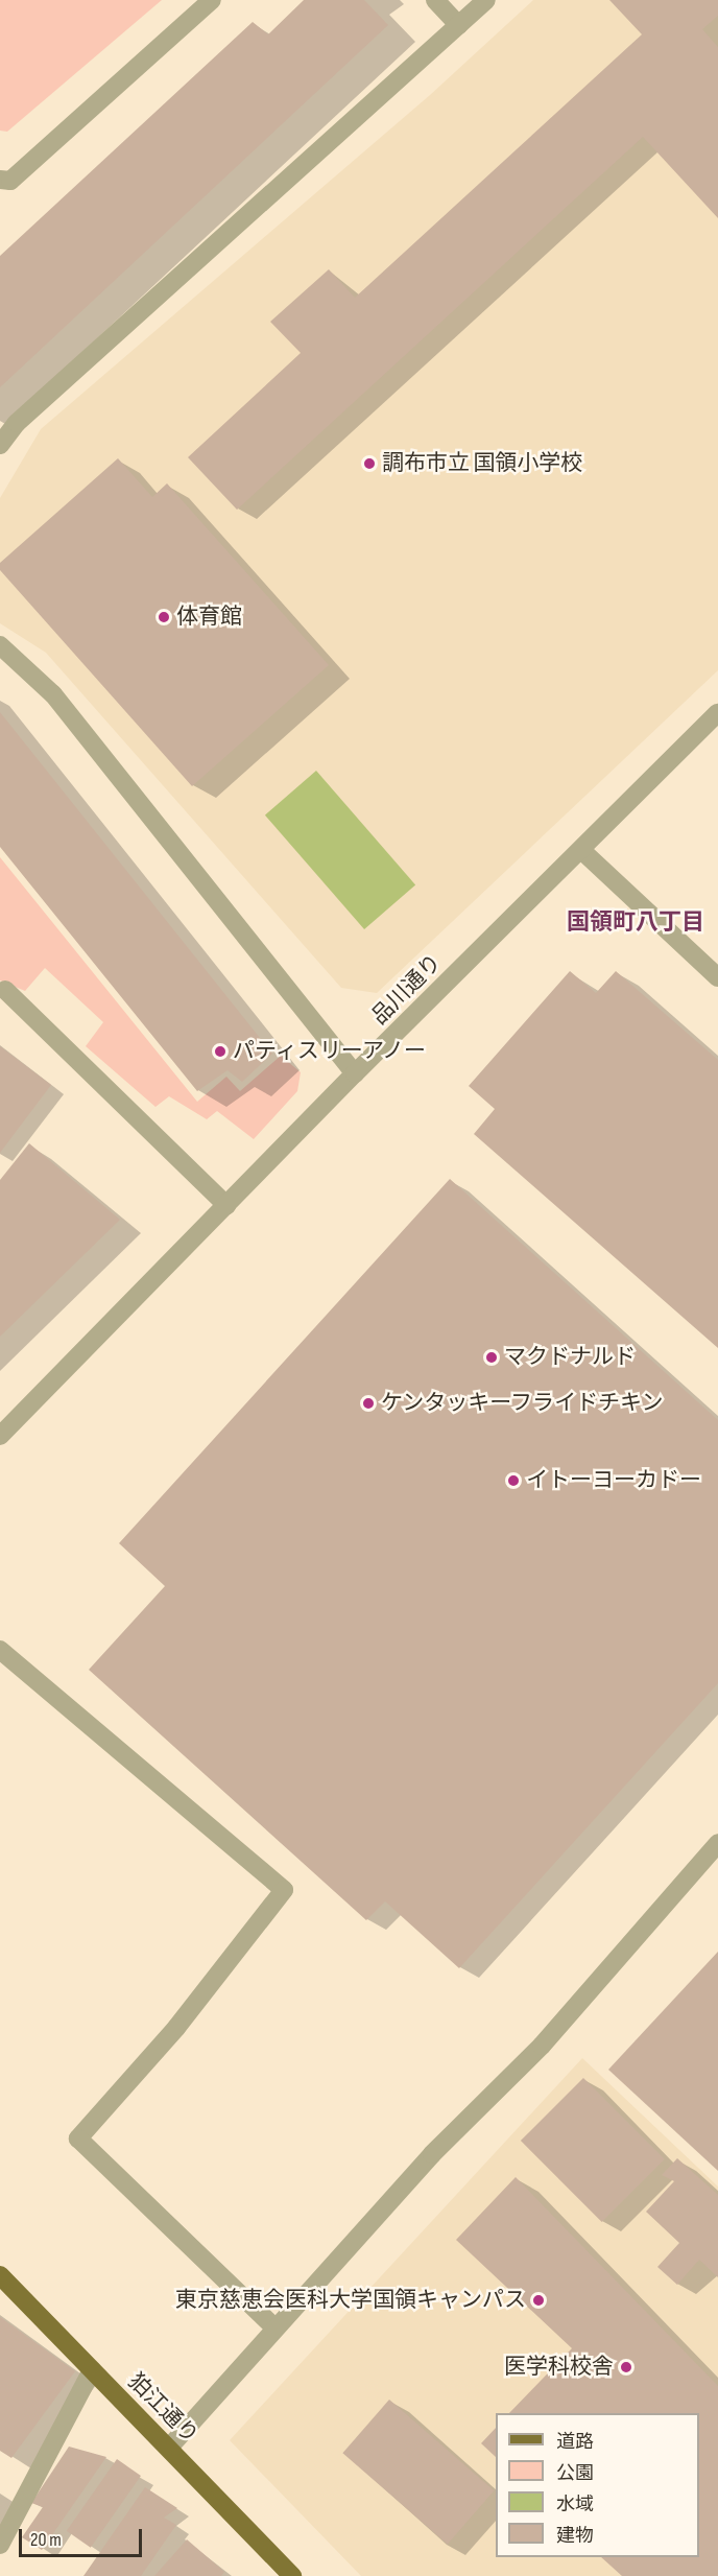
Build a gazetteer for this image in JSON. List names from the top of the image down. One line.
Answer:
{"streets":{"main road":["狛江通り"],"street":["品川通り"]},"districts":["国領町八丁目"],"places":["調布市立 国領小学校","体育館","パティスリーアノー","マクドナルド","ケンタッキーフライドチキン","イトーヨーカドー","東京慈恵会医科大学国領キャンパス","医学科校舎"],"legend":["道路","公園","水域","建物"],"scale_bar":"20 m"}
